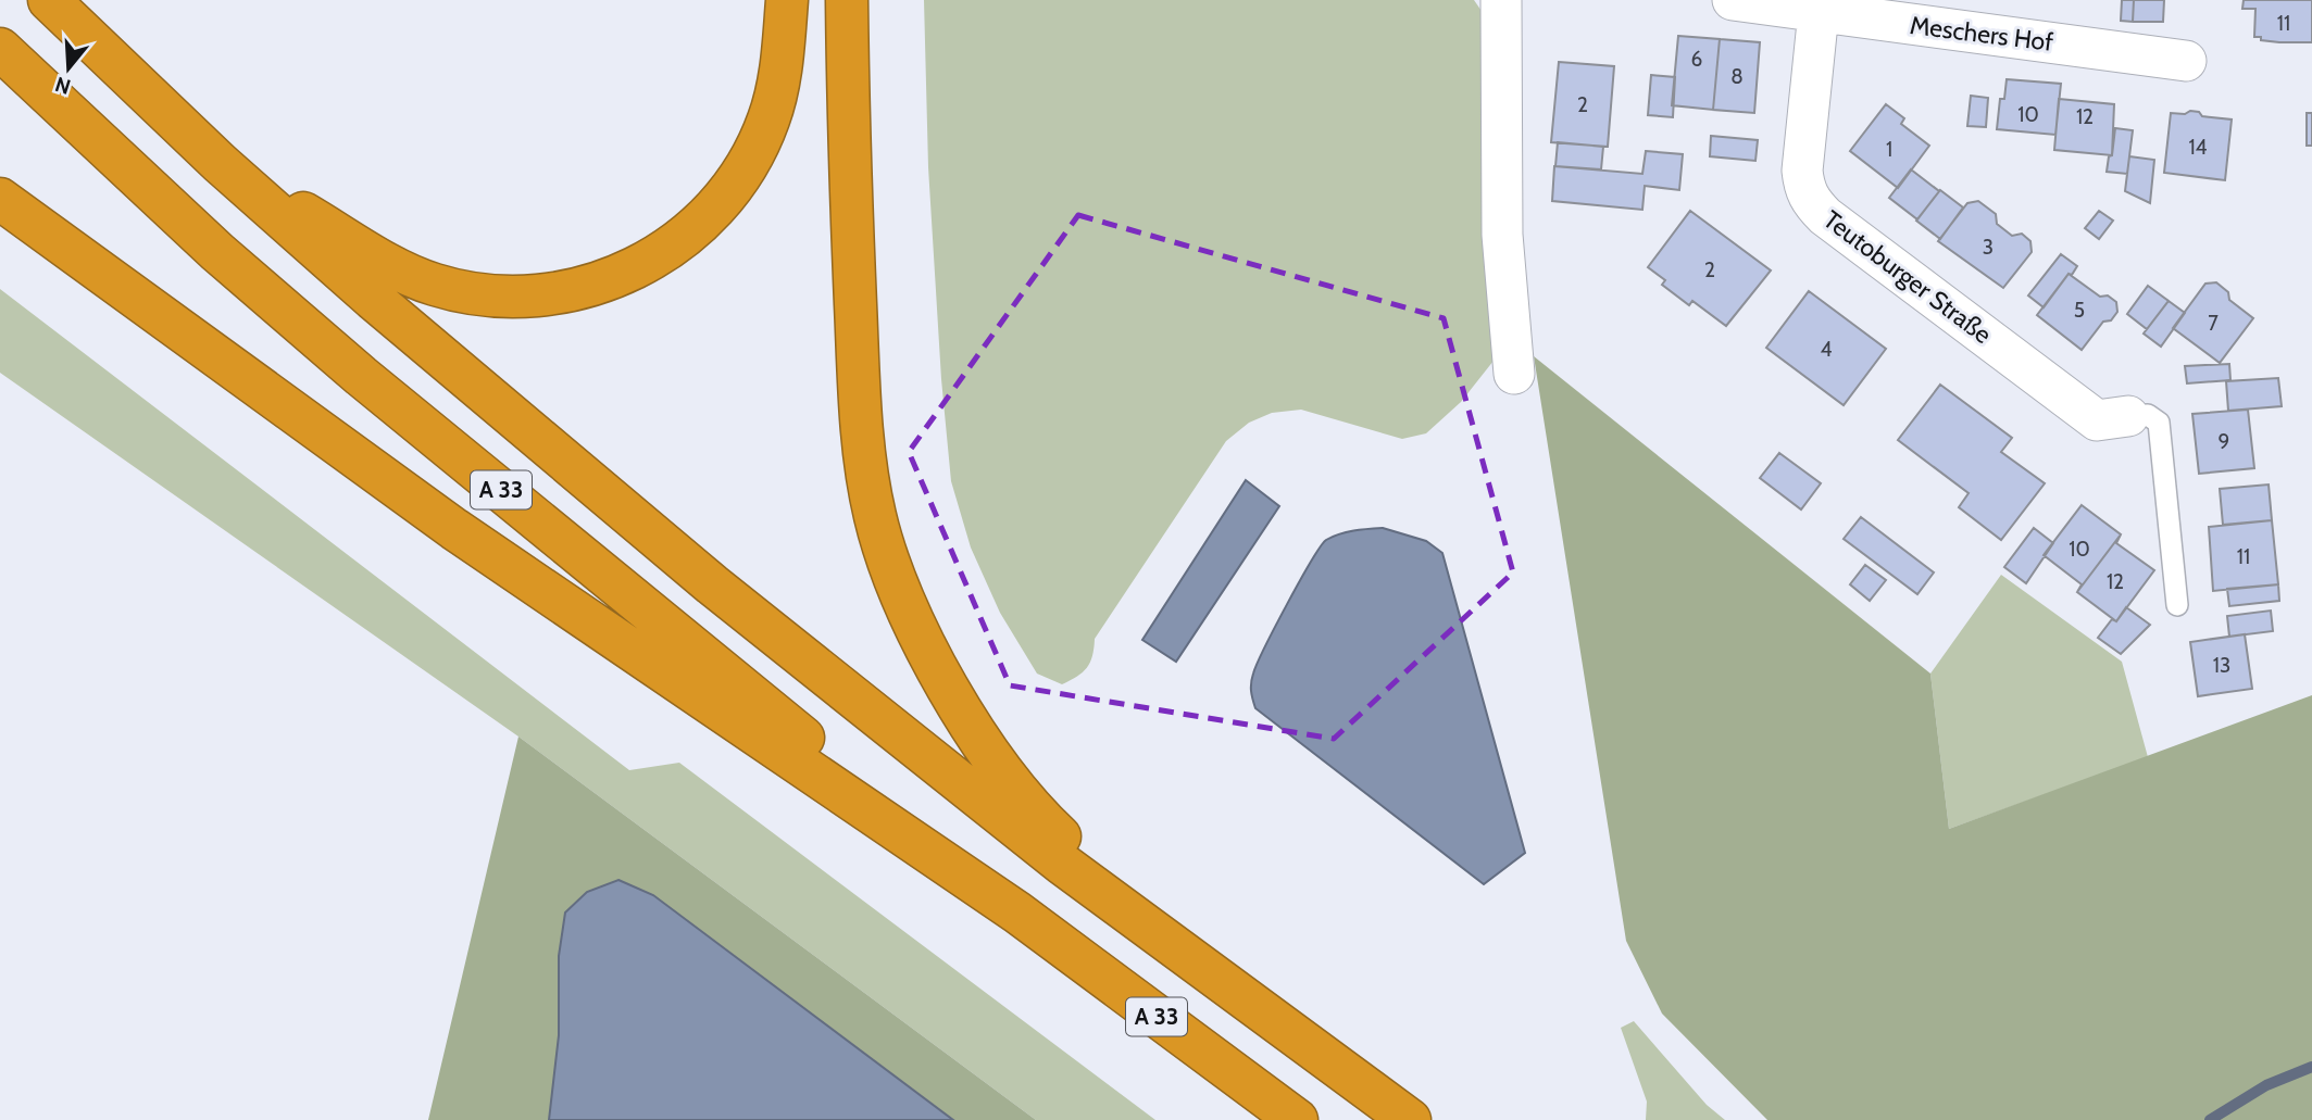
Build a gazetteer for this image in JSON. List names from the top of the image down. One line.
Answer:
{"streets":{"highway":["A 33"],"street":["Meschers Hof","Teutoburger Straße"]},"crossings":[["Meschers Hof","Teutoburger Straße"]],"house_numbers":["11","6","8","2","10","12","14","1","3","2","5","7","4","9","10","11","12","13"],"north":"bottom"}
